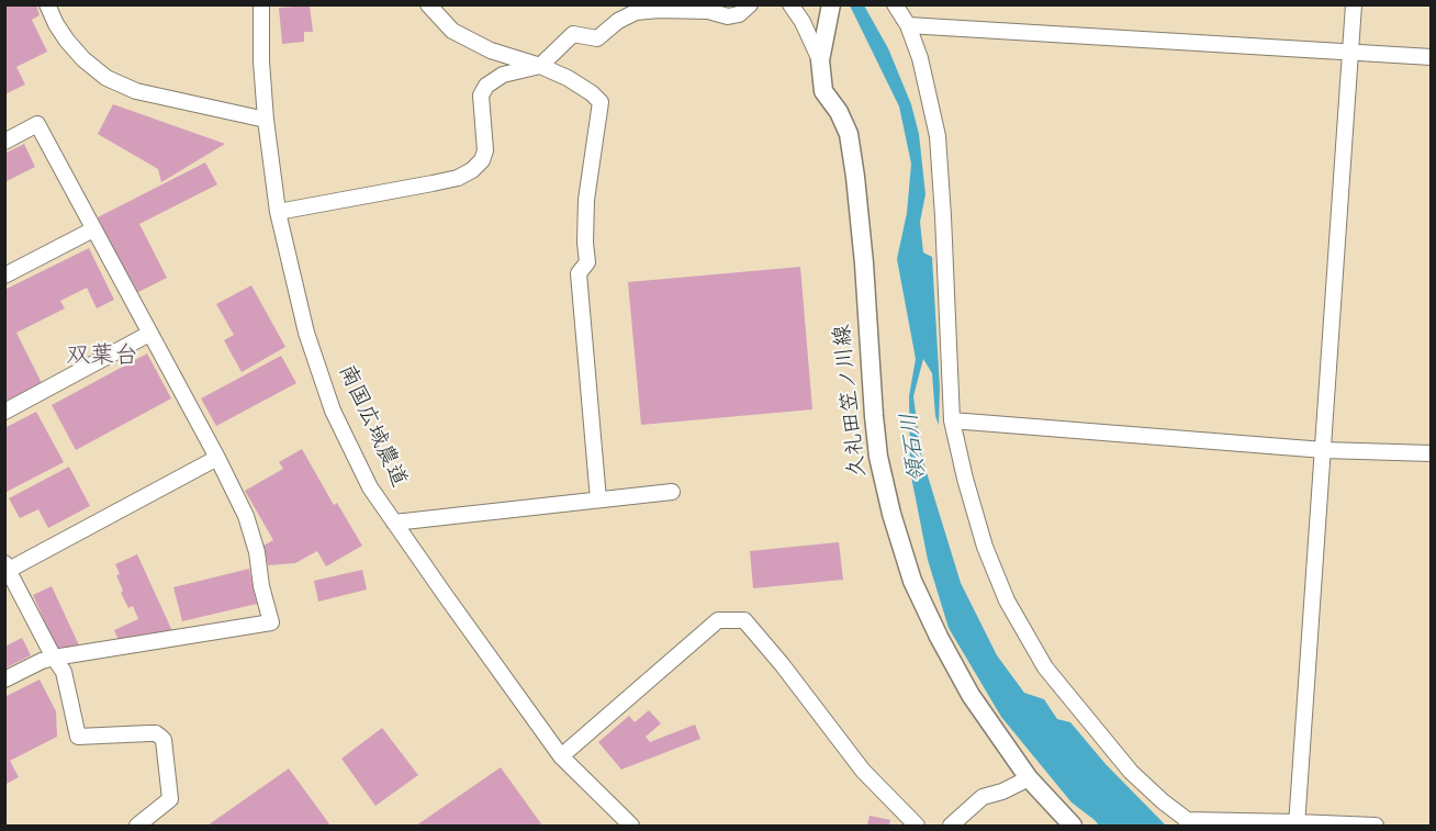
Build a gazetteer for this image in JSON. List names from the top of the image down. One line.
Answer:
{"streets":{"main road":["久礼田笠ノ川線"],"street":["南国広域農道"]},"districts":["双葉台"],"water":["領石川"]}
